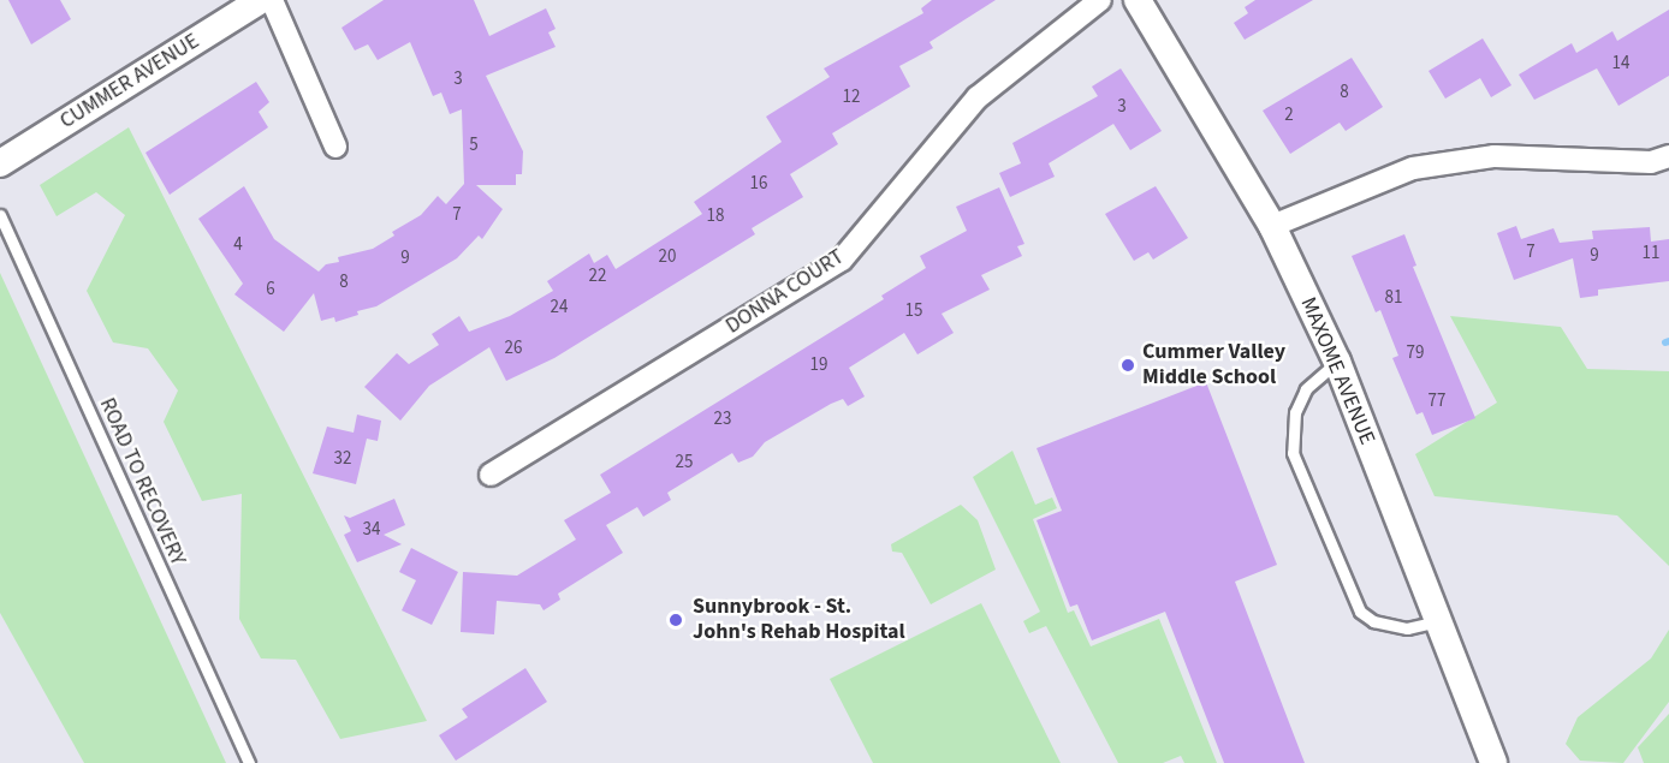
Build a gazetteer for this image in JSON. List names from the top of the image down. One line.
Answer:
{"streets":{"street":["CUMMER AVENUE","DONNA COURT","MAXOME AVENUE"],"lane":["ROAD TO RECOVERY"]},"places":["Cummer Valley Middle School","Sunnybrook - St. John's Rehab Hospital"],"house_numbers":["14","3","8","12","3","2","5","16","7","18","4","7","11","9","20","9","22","8","6","81","24","15","26","79","19","77","23","32","25","34"]}
